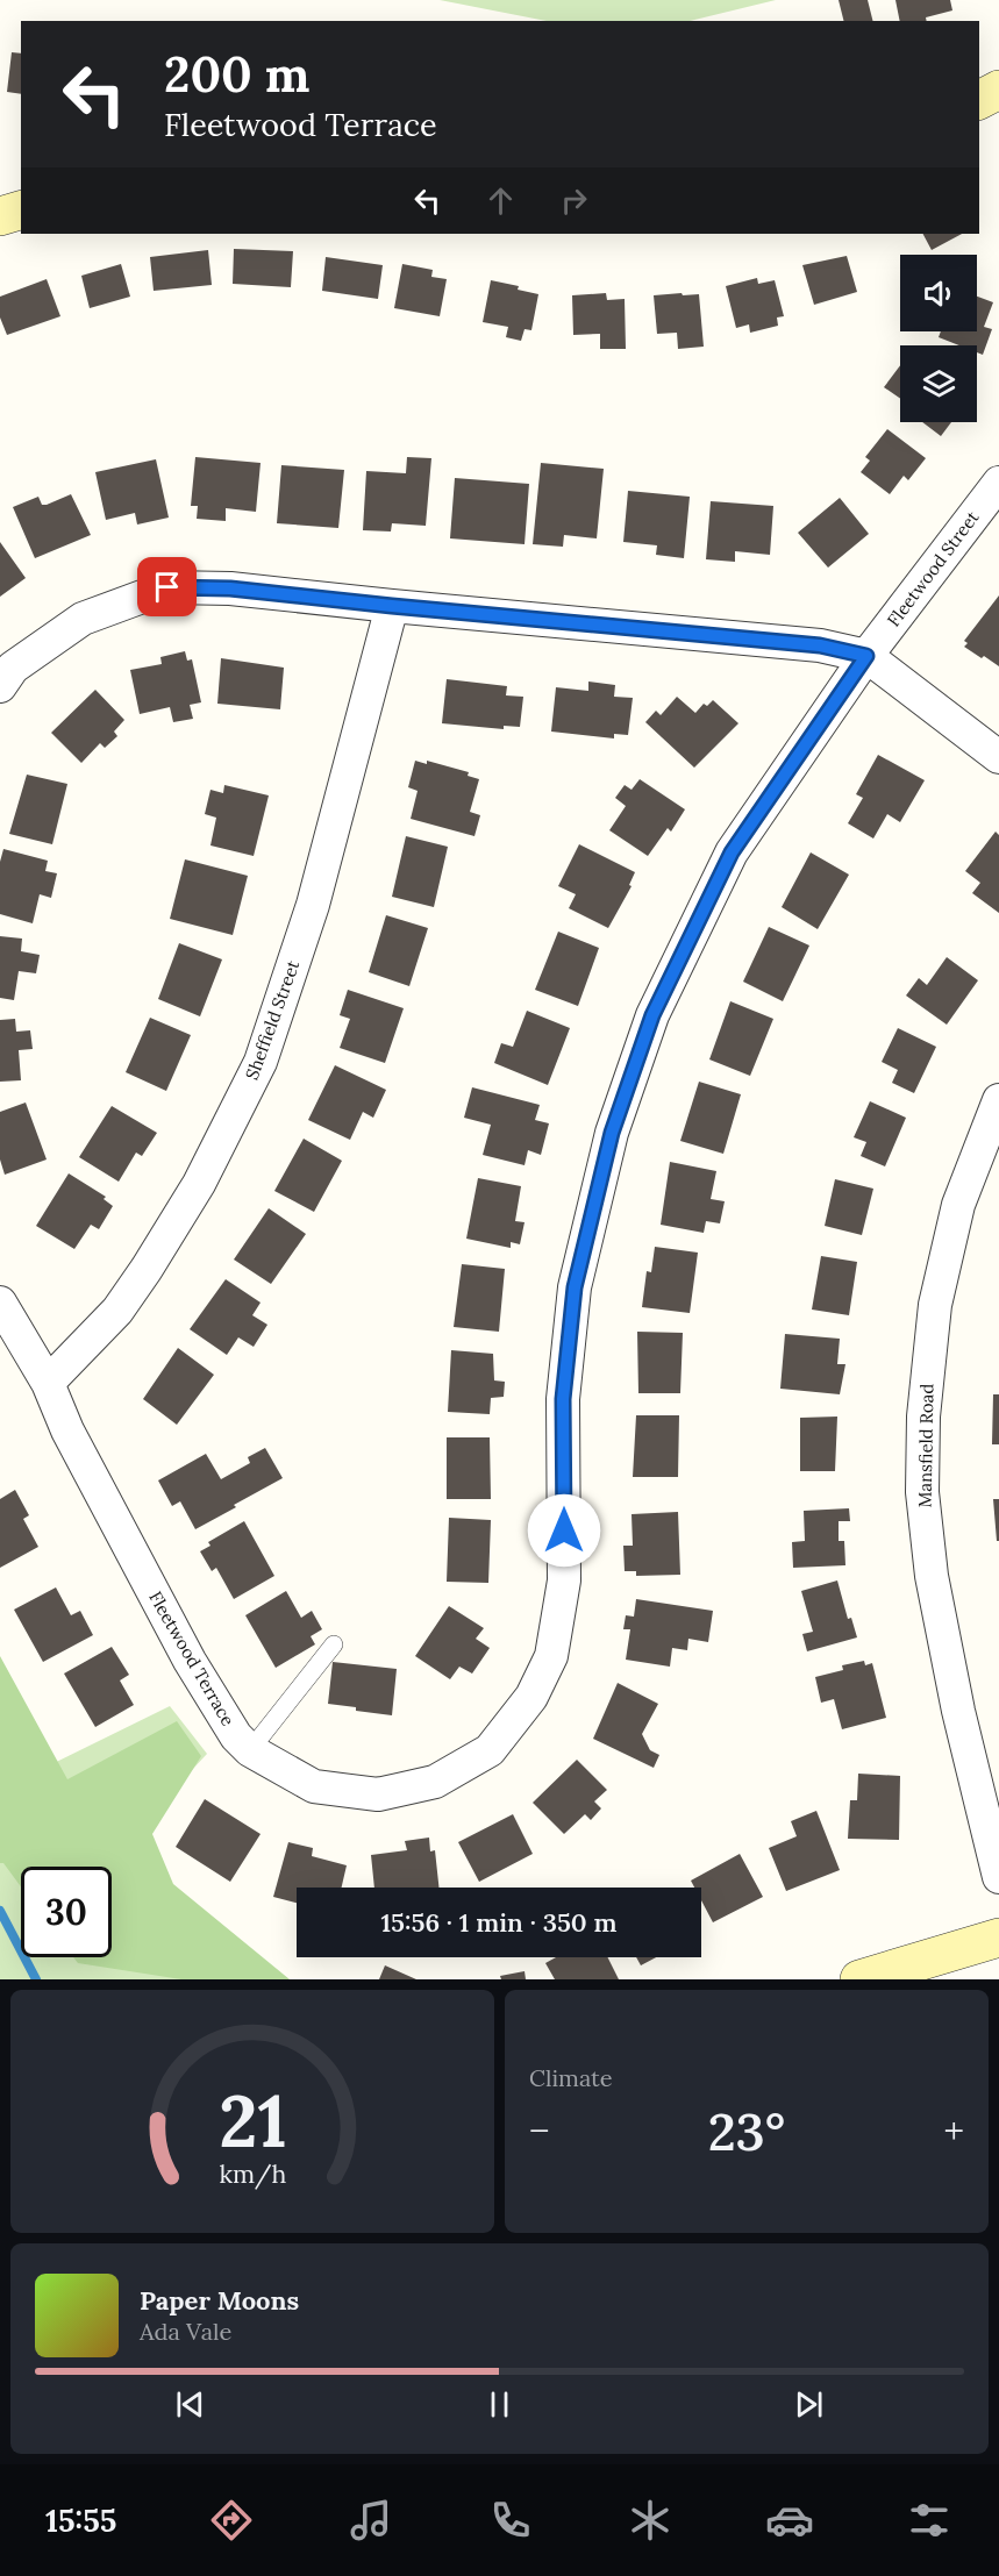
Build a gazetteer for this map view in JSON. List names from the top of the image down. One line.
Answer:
{"streets":{"street":["Fleetwood Street","Sheffield Street","Mansfield Road","Fleetwood Terrace"]},"crossings":[["Fleetwood Street","Fleetwood Terrace"],["Sheffield Street","Fleetwood Terrace"]],"page":{"turn":["200 m","Fleetwood Terrace"],"limit":"30","trip":"15:56 · 1 min · 350 m","tile":"Climate","heat":["−","23°","+"],"song":["Paper Moons","Ada Vale"],"tabs":"15:55","gauge":["21","km/h"]}}
